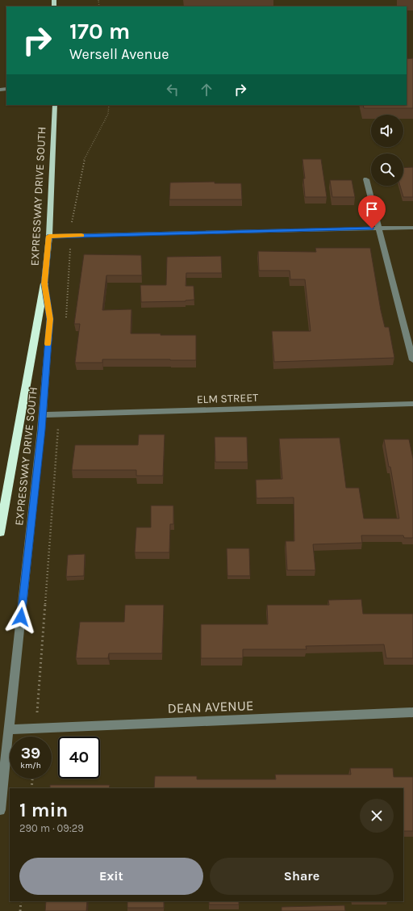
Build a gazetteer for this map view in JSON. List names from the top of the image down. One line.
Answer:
{"streets":{"main road":["EXPRESSWAY DRIVE SOUTH"],"street":["ELM STREET","DEAN AVENUE"]},"crossings":[["EXPRESSWAY DRIVE SOUTH","ELM STREET"],["EXPRESSWAY DRIVE SOUTH","DEAN AVENUE"]],"page":{"turn":["170 m","Wersell Avenue"],"speed":"39 km/h","limit":"40","heading":["1 min","290 m · 09:29"],"buttons":["Exit","Share"]}}
